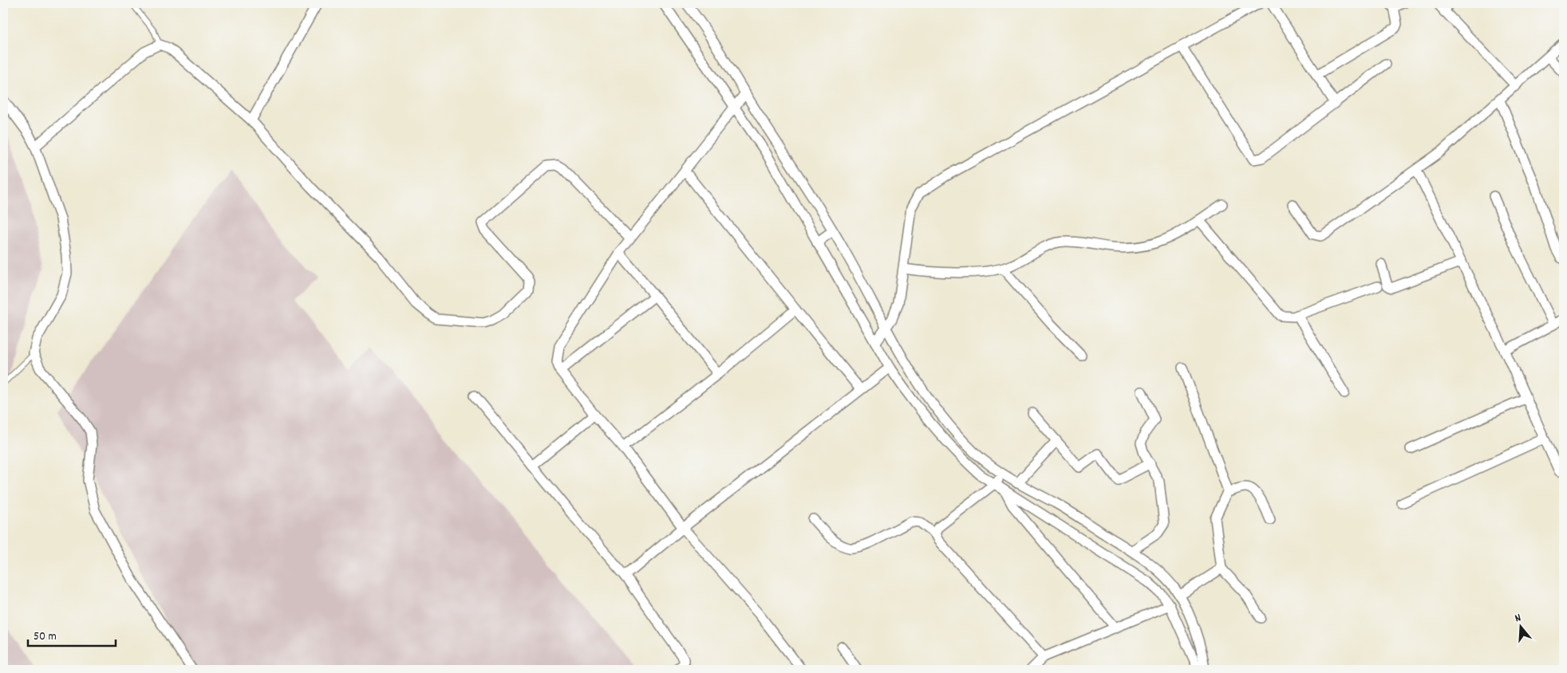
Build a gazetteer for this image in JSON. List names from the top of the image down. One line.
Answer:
{"scale_bar":"50 m","north":"top"}
